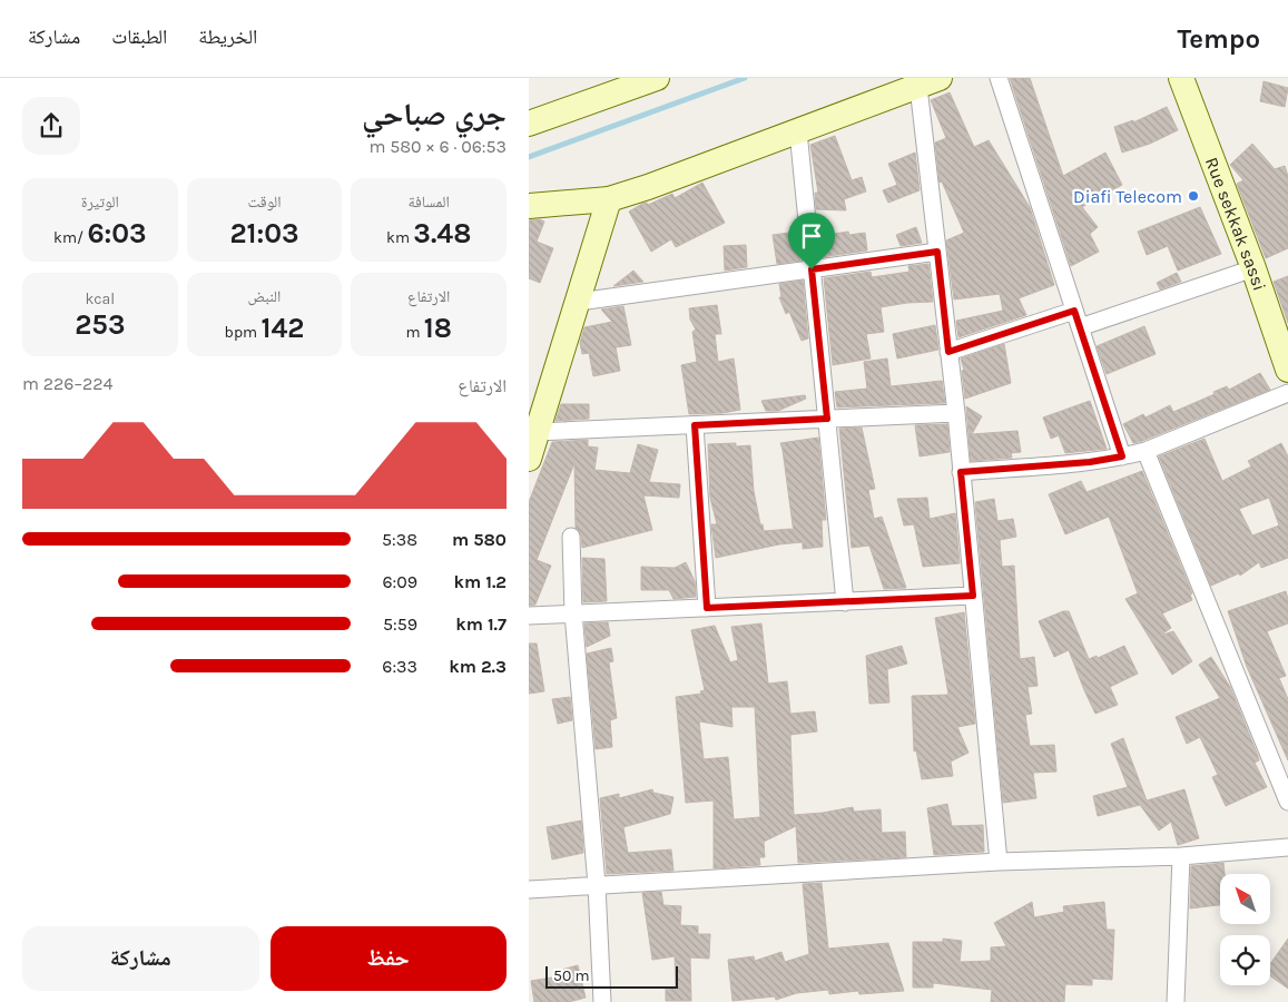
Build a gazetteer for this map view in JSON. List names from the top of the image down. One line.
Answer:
{"streets":{"street":["Rue sekkak sassi"]},"places":["Diafi Telecom"],"scale_bar":"50 m","north":"top left","page":{"header":"Tempo","nav":["الخريطة","الطبقات","مشاركة"],"heading":["جري صباحي","06:53 · 6 × 580 m"],"stats":[["المسافة","3.48 km"],["الوقت","21:03"],["الوتيرة","6:03 /km"],["الارتفاع","18 m"],["النبض","142 bpm"],["kcal","253"]],"chart":["الارتفاع","224–226 m"],"list":[{"name":"580 m","note":"5:38"},{"name":"1.2 km","note":"6:09"},{"name":"1.7 km","note":"5:59"},{"name":"2.3 km","note":"6:33"}],"buttons":["حفظ","مشاركة"],"scale":"50 m"}}
